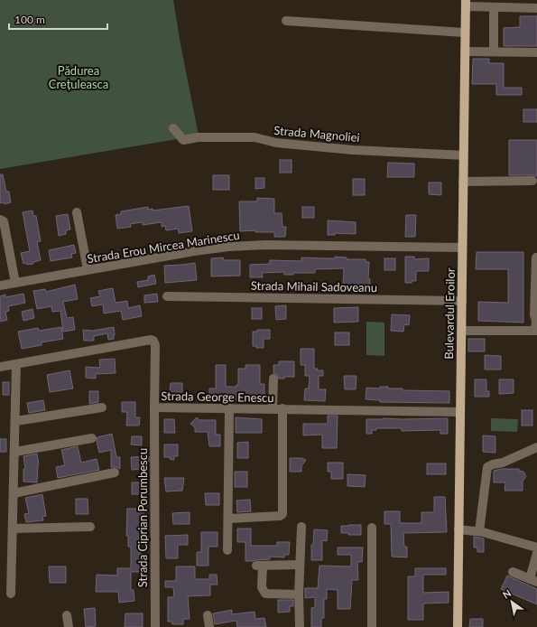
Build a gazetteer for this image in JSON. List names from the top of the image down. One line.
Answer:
{"streets":{"main road":["Bulevardul Eroilor"],"street":["Strada Magnoliei","Strada Erou Mircea Marinescu","Strada Mihail Sadoveanu","Strada George Enescu","Strada Ciprian Porumbescu"]},"crossings":[["Strada Magnoliei","Bulevardul Eroilor"],["Strada Erou Mircea Marinescu","Bulevardul Eroilor"],["Strada Mihail Sadoveanu","Bulevardul Eroilor"],["Bulevardul Eroilor","Strada George Enescu"],["Strada George Enescu","Strada Ciprian Porumbescu"]],"parks":["Pădurea Crețuleasca"],"scale_bar":"100 m","north":"top left"}
